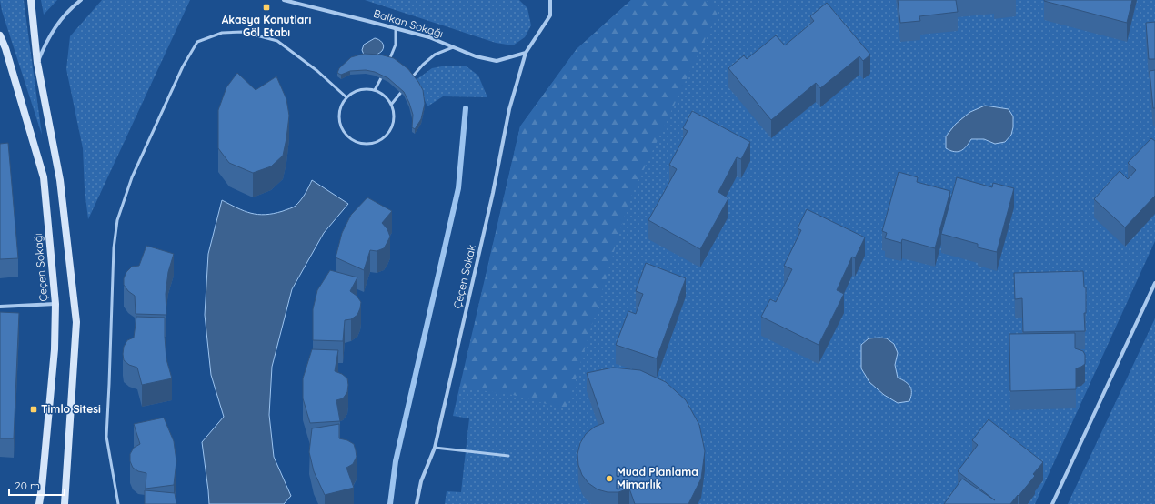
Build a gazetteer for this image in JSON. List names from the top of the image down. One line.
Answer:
{"streets":{"main road":["Çeçen Sokağı"],"street":["Balkan Sokağı","Çeçen Sokak"]},"crossings":[["Balkan Sokağı","Çeçen Sokak"]],"places":{"transit":["Akasya Konutları Göl Etabı","Timlo Sitesi"],"other":["Muad Planlama Mimarlık"]},"scale_bar":"20 m"}
